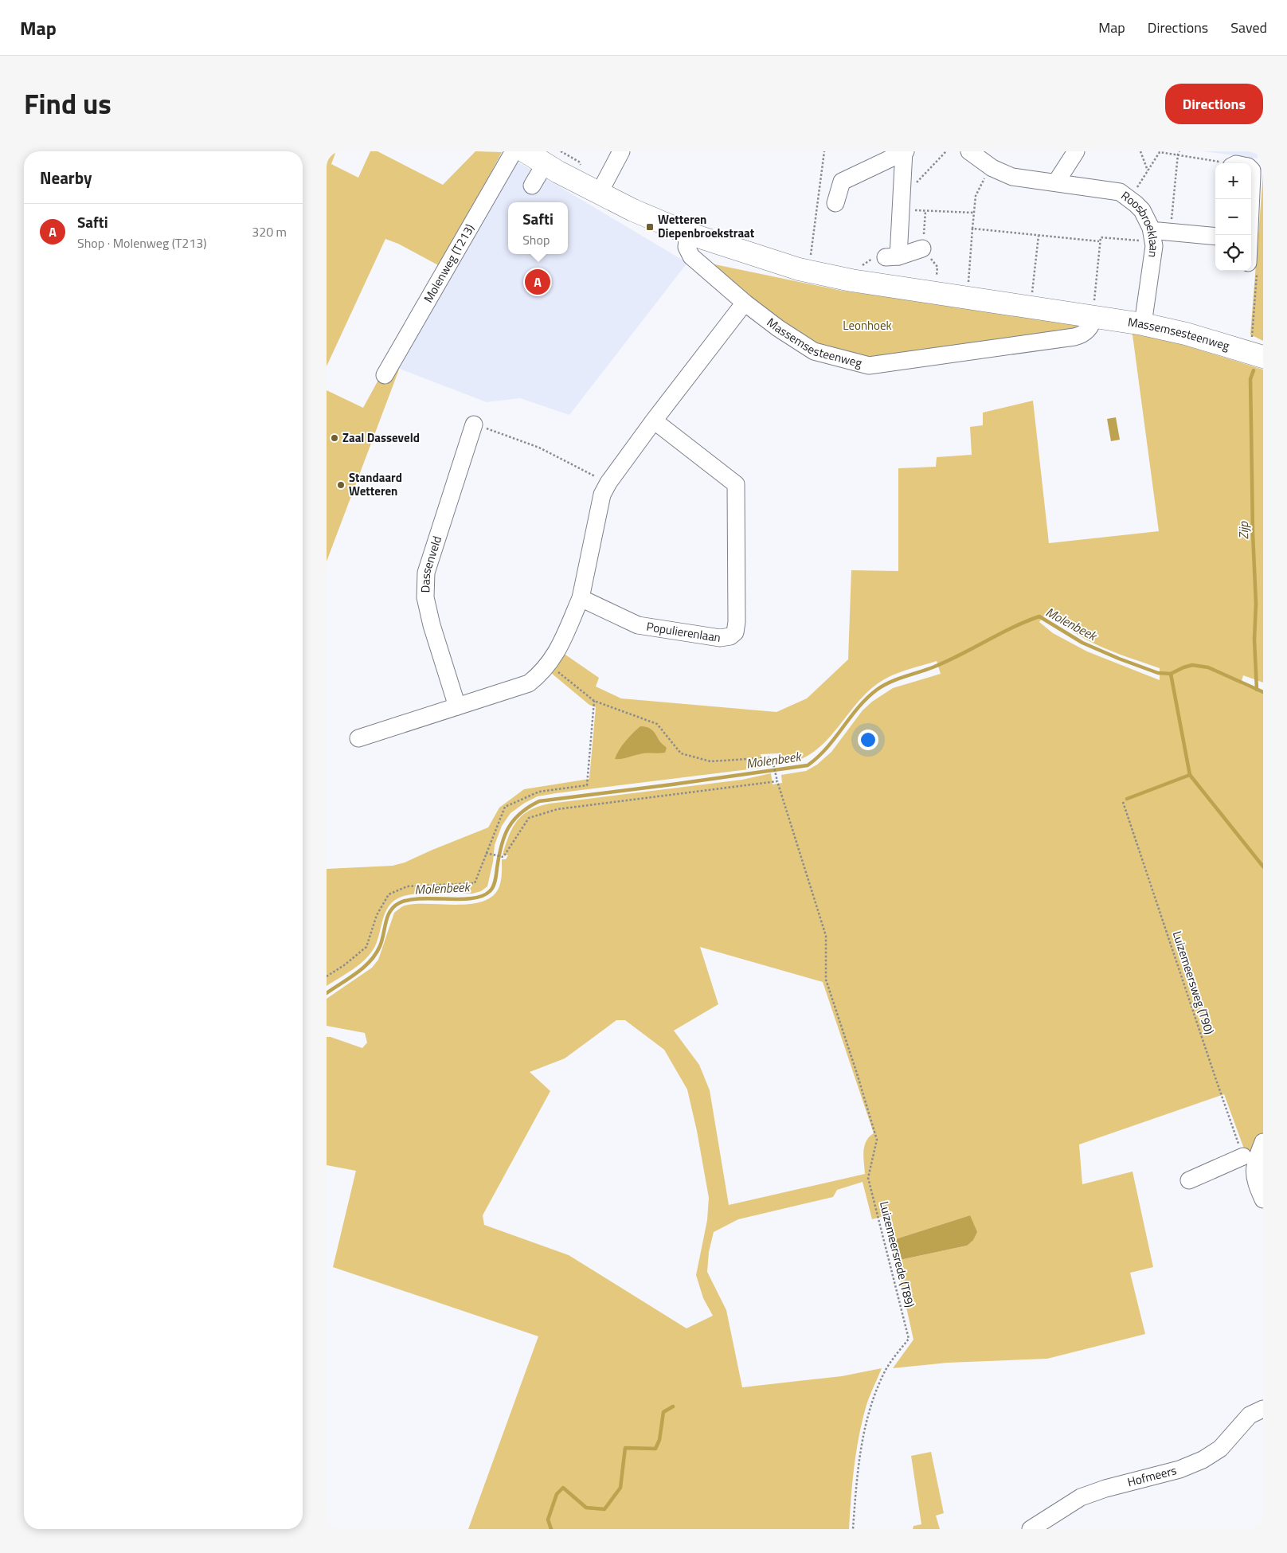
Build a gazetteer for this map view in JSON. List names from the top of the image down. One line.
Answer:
{"streets":{"main road":["Massemsesteenweg"],"street":["Roosbroeklaan","Molenweg (T213)","Dassenveld","Populierenlaan","Hofmeers"],"path":["Luizemeersweg (T90)","Luizemeersrede (T89)"]},"crossings":[["Roosbroeklaan","Massemsesteenweg"]],"water":["Zijp","Molenbeek"],"parks":["Leonhoek"],"places":{"transit":["Wetteren Diepenbroekstraat"],"other":["Zaal Dasseveld","Standaard Wetteren"]},"page":{"header":"Map","nav":["Map","Directions","Saved"],"title":"Find us","buttons":"Directions","heading":"Nearby","map_buttons":["+","−"],"popup":["Safti","Shop"],"list":[{"mark":"A","name":"Safti","note":"Shop · Molenweg (T213)","value":"320 m"}],"pins":"A"}}
